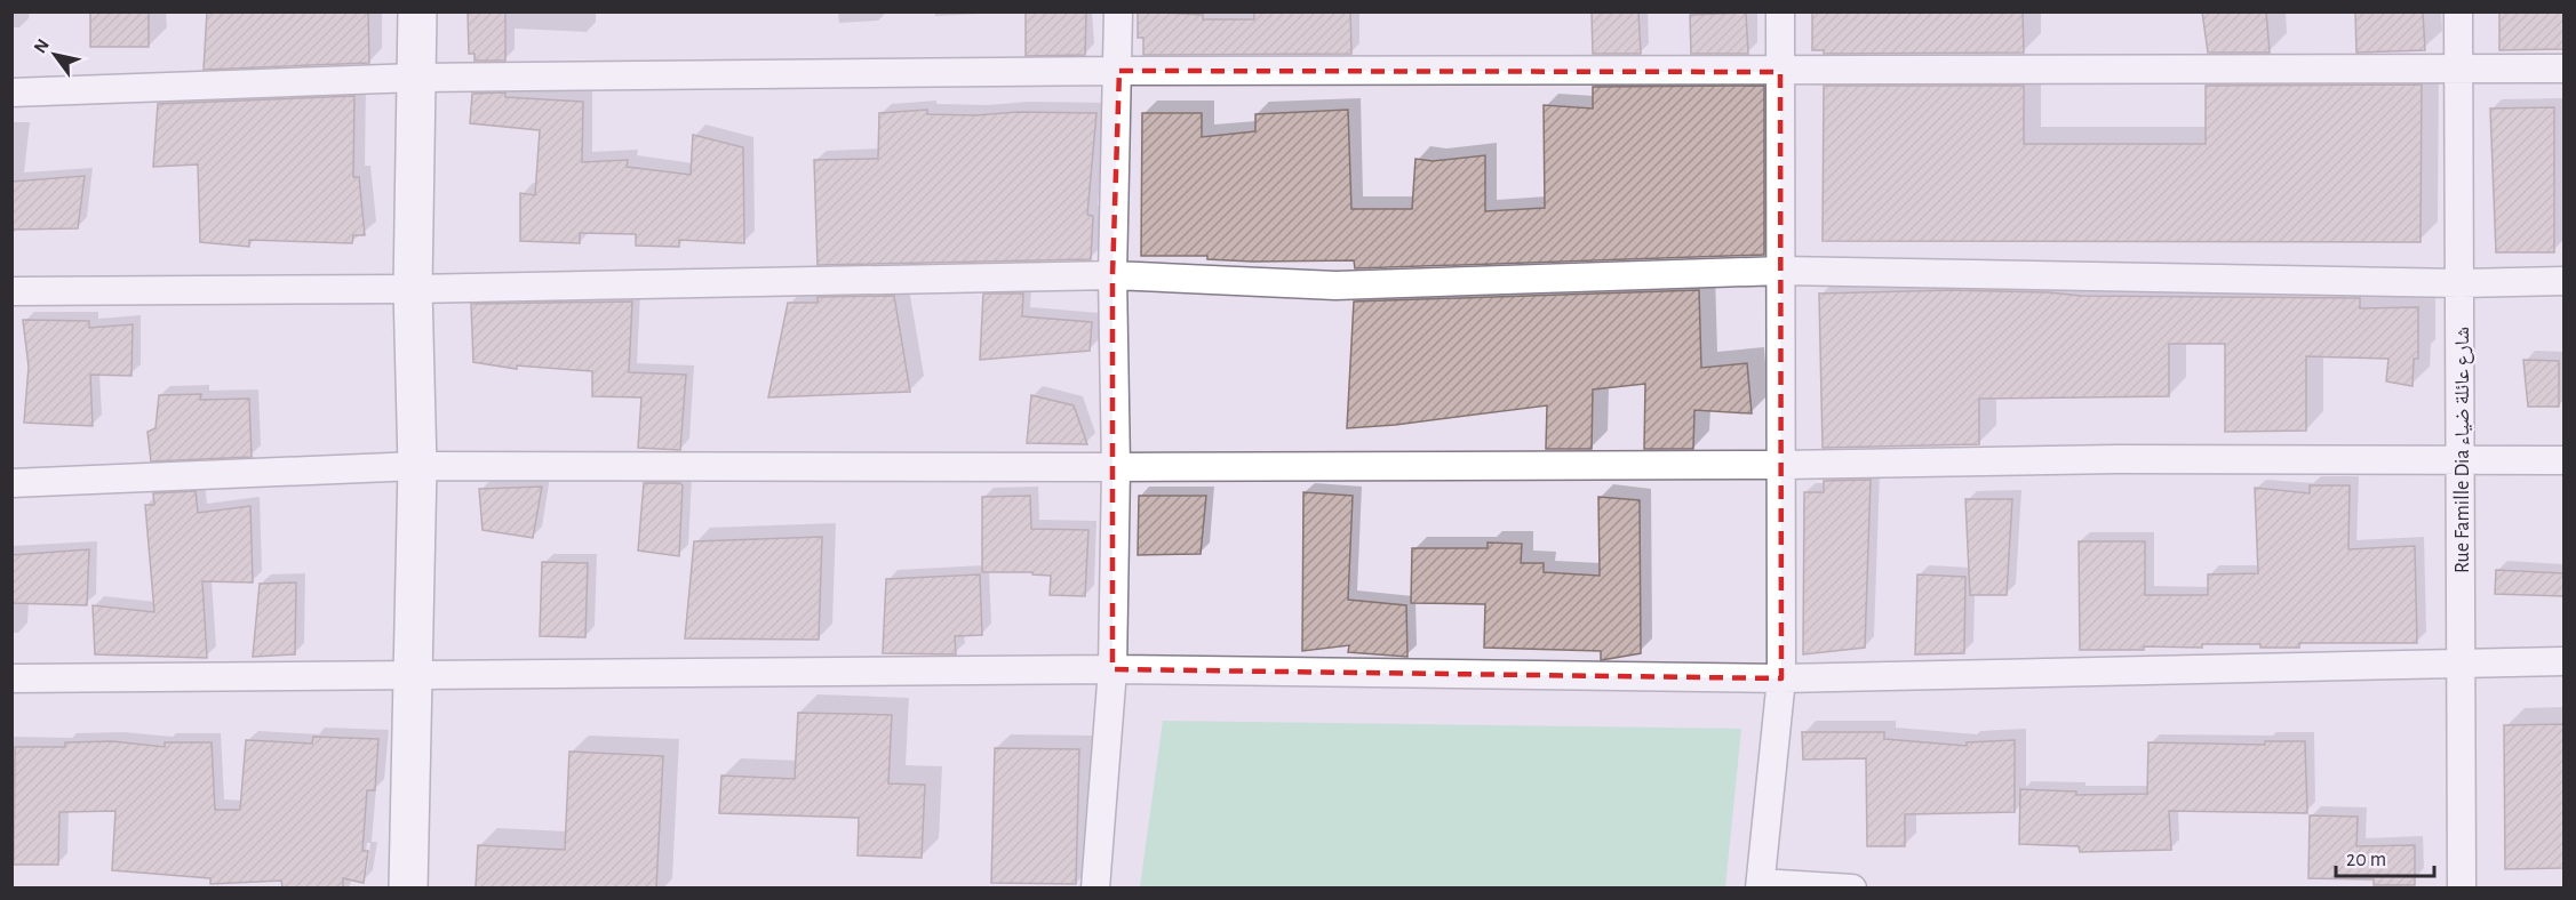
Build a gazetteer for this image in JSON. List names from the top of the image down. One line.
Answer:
{"streets":{"street":["Rue Famille Dia شارع عائلة ضياء"]},"scale_bar":"20 m","north":"top left"}
